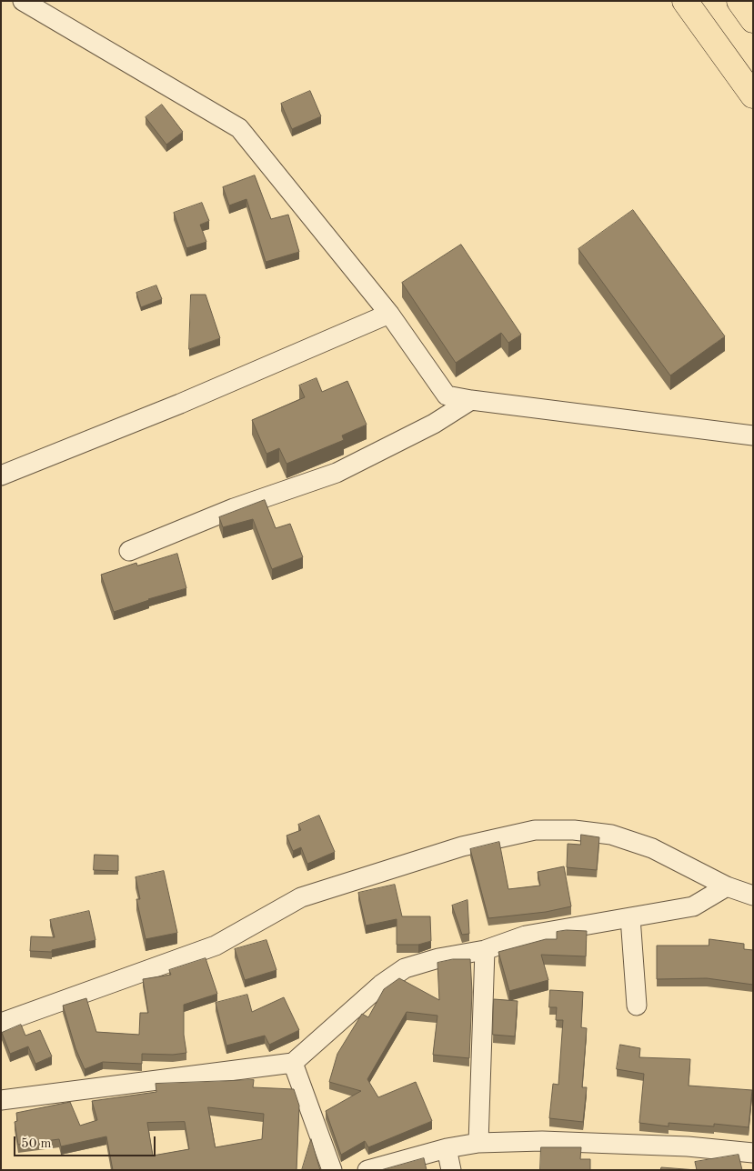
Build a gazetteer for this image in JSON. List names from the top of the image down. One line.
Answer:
{"scale_bar":"50 m"}
